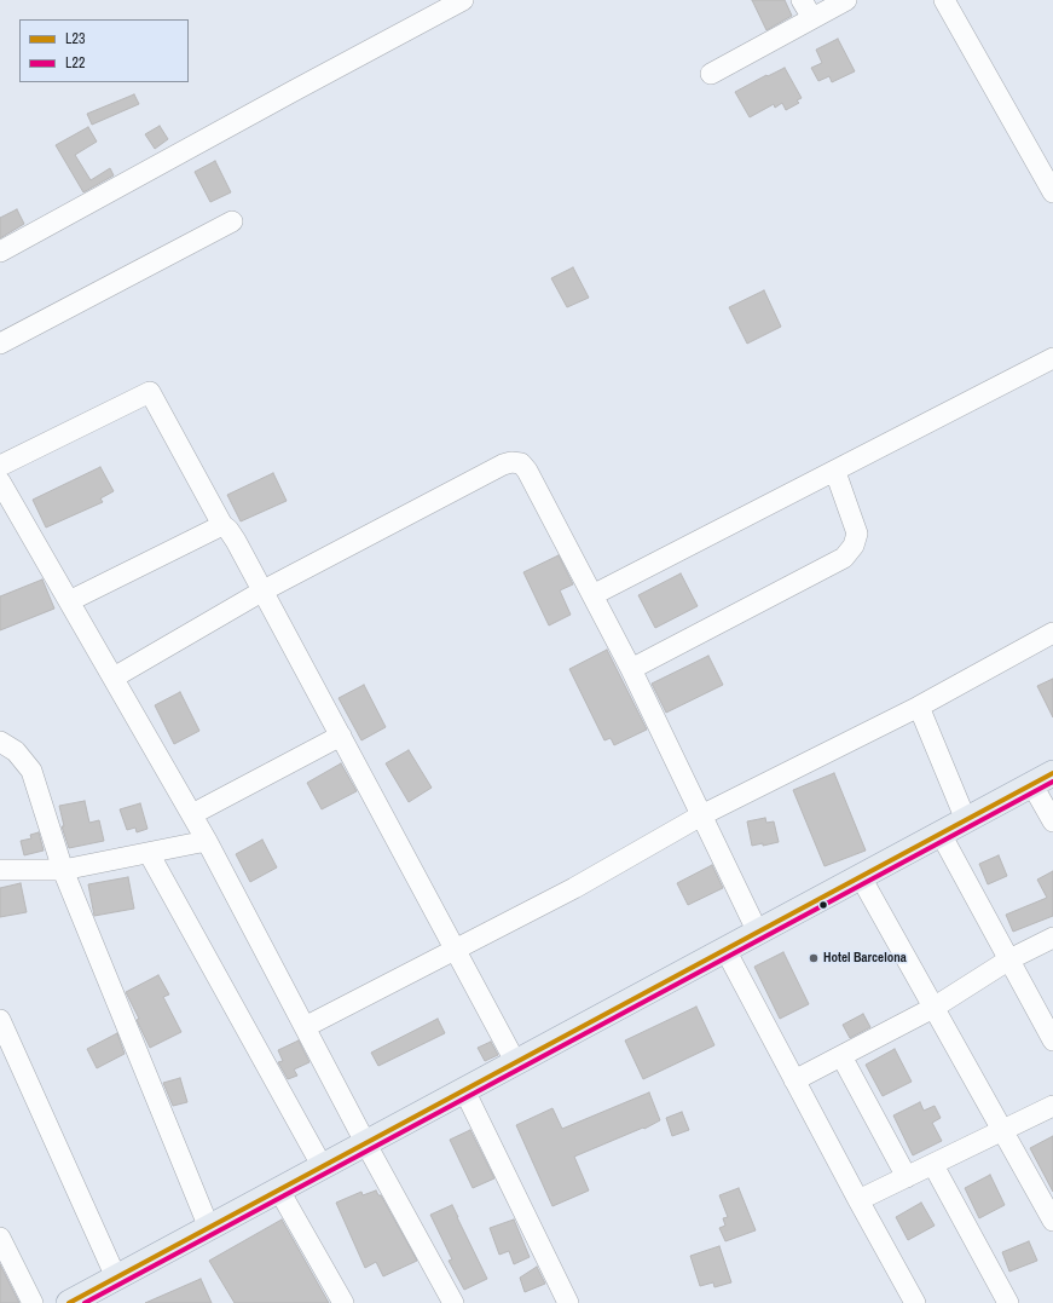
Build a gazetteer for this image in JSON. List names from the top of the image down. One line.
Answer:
{"places":["Hotel Barcelona"],"lines":["transit line L23","transit line L22"],"legend":["L23","L22"]}
